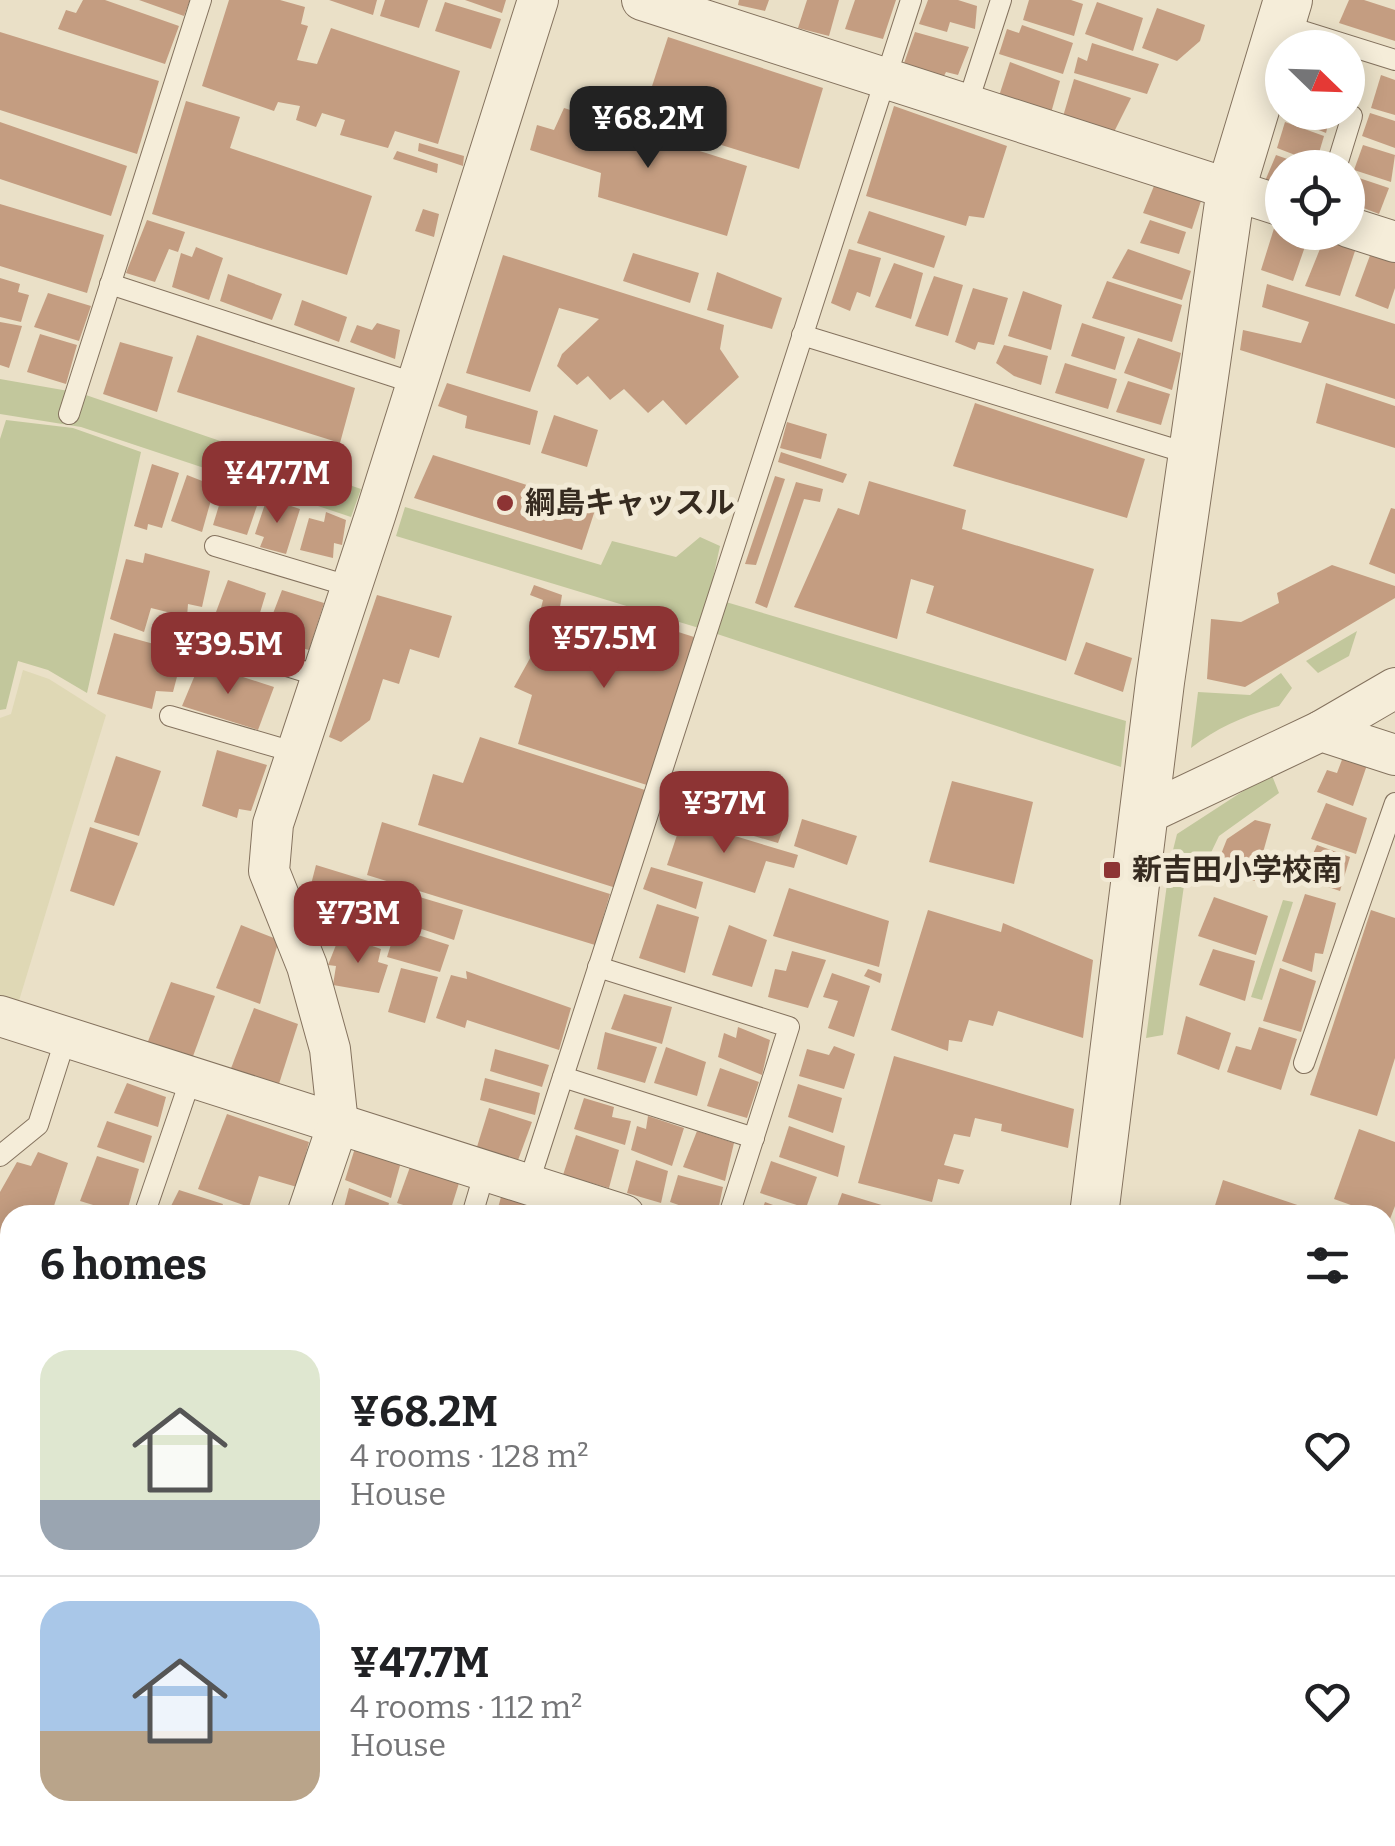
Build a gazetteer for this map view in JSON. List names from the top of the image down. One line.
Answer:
{"places":{"other":["綱島キャッスル"],"transit":["新吉田小学校南"]},"north":"bottom right","page":{"price":["¥68.2M","¥47.7M","¥57.5M","¥39.5M","¥37M","¥73M"],"heading":"6 homes","list":[{"name":"¥68.2M","note":"4 rooms · 128 m² · House"},{"name":"¥47.7M","note":"4 rooms · 112 m² · House"}]}}
